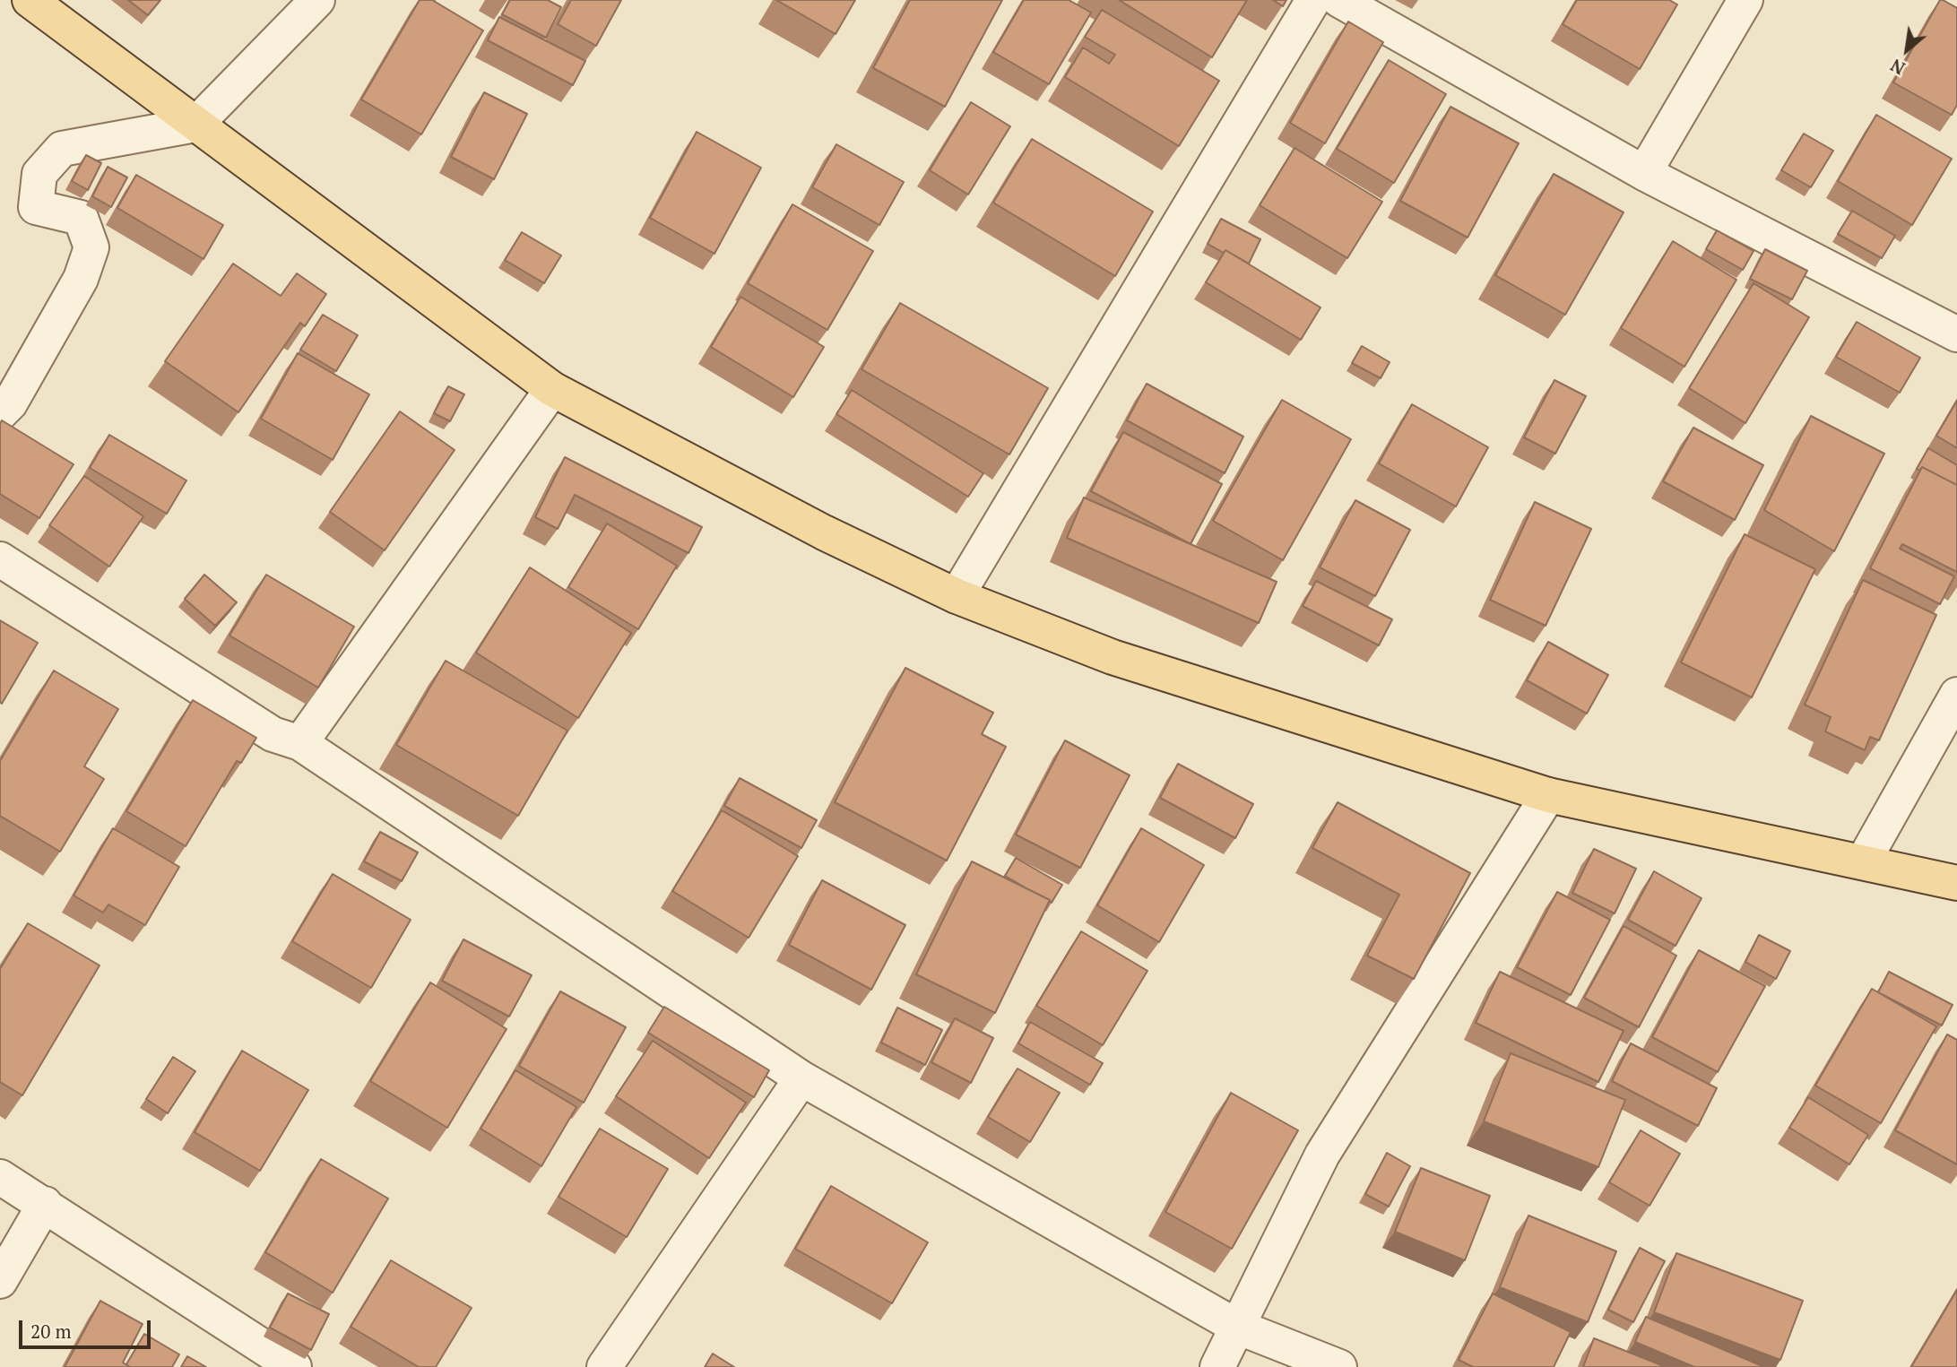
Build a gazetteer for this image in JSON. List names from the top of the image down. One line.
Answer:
{"scale_bar":"20 m","north":"bottom left"}
